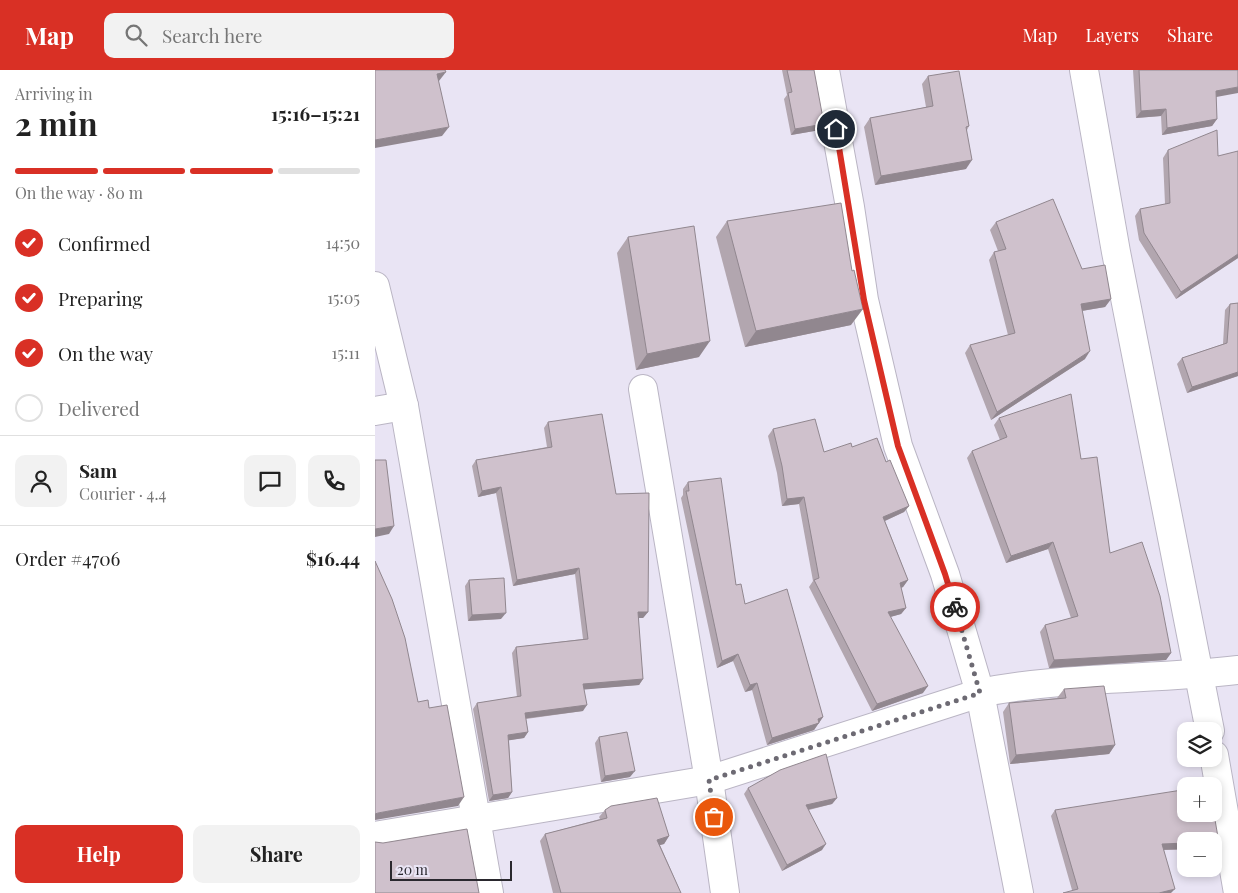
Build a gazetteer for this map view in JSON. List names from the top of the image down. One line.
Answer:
{"scale_bar":"20 m","page":{"header":"Map","search":"Search here","nav":["Map","Layers","Share"],"heading":["2 min","Arriving in","15:16–15:21"],"panel":["Sam","Courier · 4.4","Order #4706","$16.44"],"bar":"On the way · 80 m","list":[["Confirmed","14:50"],["Preparing","15:05"],["On the way","15:11"],"Delivered"],"map_buttons":["+","−"],"buttons":["Help","Share"],"scale":"20 m"}}
